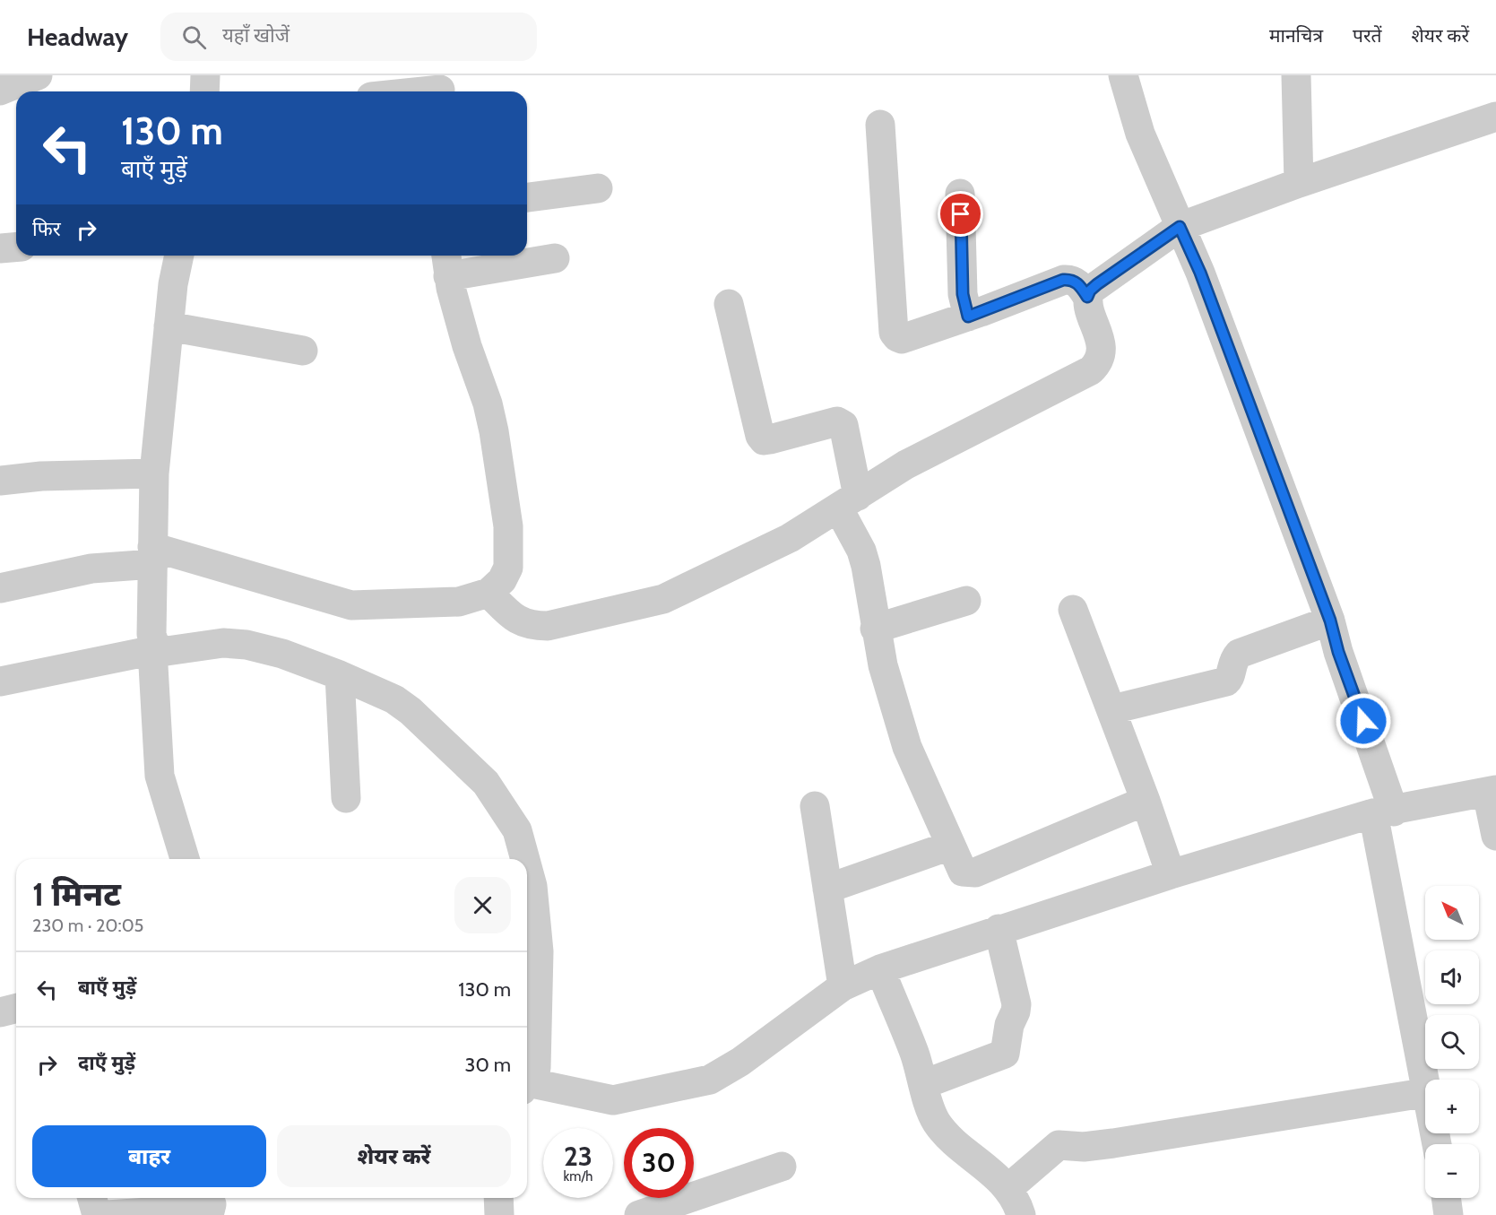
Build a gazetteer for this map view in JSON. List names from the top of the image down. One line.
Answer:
{"north":"top left","page":{"header":"Headway","search":"यहाँ खोजें","nav":["मानचित्र","परतें","शेयर करें"],"turn":["130 m","बाएँ मुड़ें"],"then":"फिर","heading":["1 मिनट","230 m · 20:05"],"map_buttons":["+","−"],"list":[{"name":"बाएँ मुड़ें","value":"130 m"},{"name":"दाएँ मुड़ें","value":"30 m"}],"buttons":["बाहर","शेयर करें"],"speed":"23 km/h","limit":"30"}}
